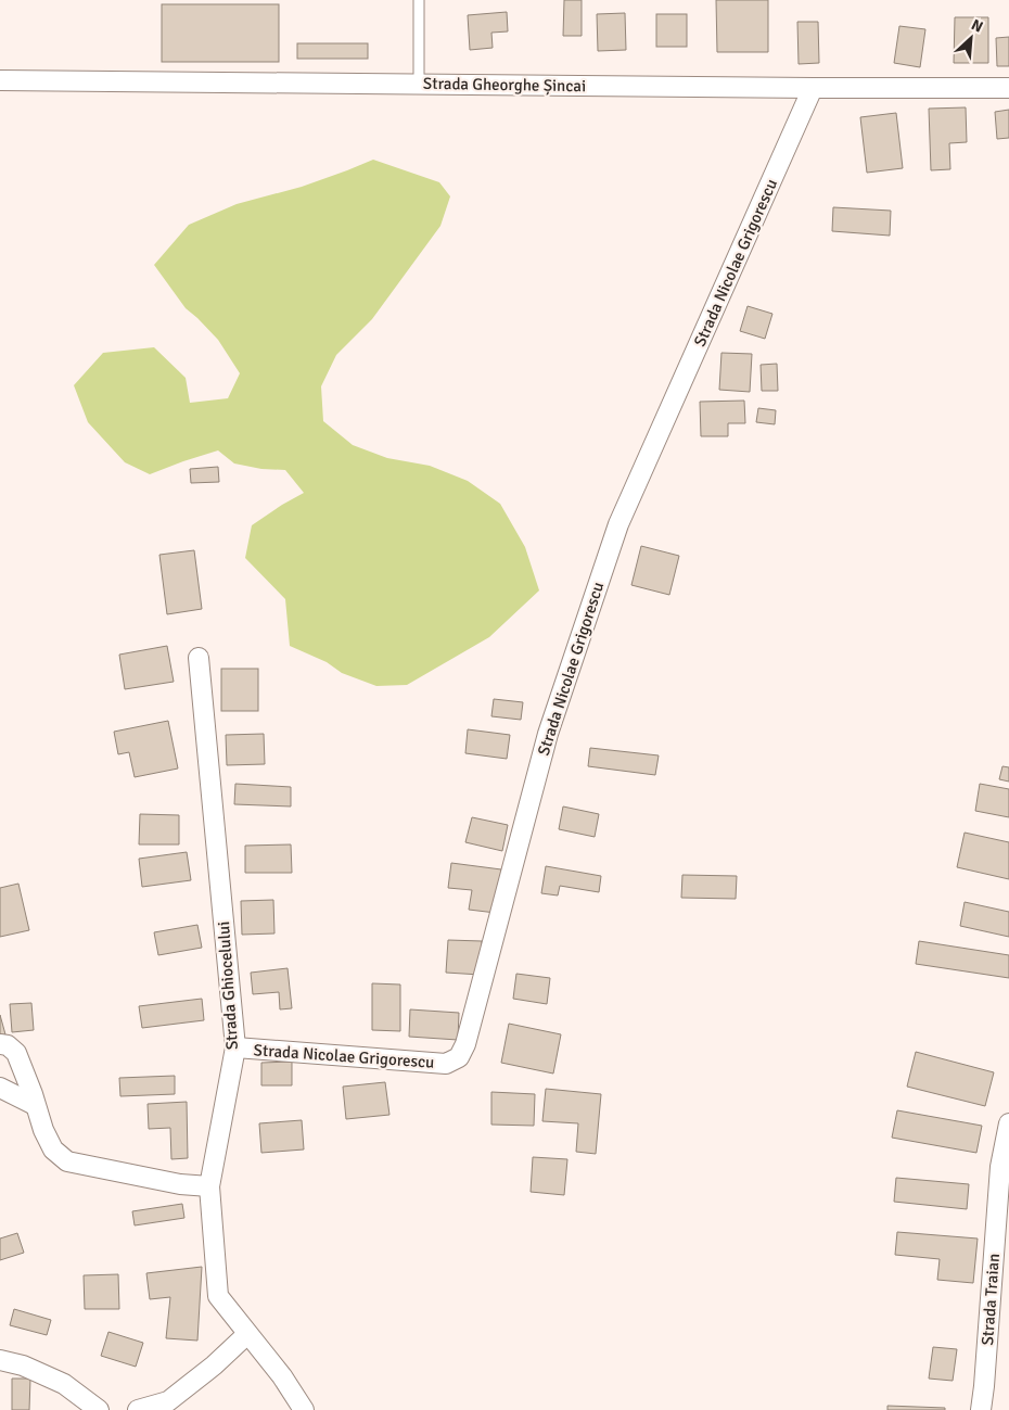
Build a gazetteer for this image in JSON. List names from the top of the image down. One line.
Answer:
{"streets":{"street":["Strada Gheorghe Șincai","Strada Nicolae Grigorescu","Strada Ghiocelului","Strada Traian"]},"crossings":[["Strada Gheorghe Șincai","Strada Nicolae Grigorescu"],["Strada Nicolae Grigorescu","Strada Ghiocelului"]],"north":"top right"}
